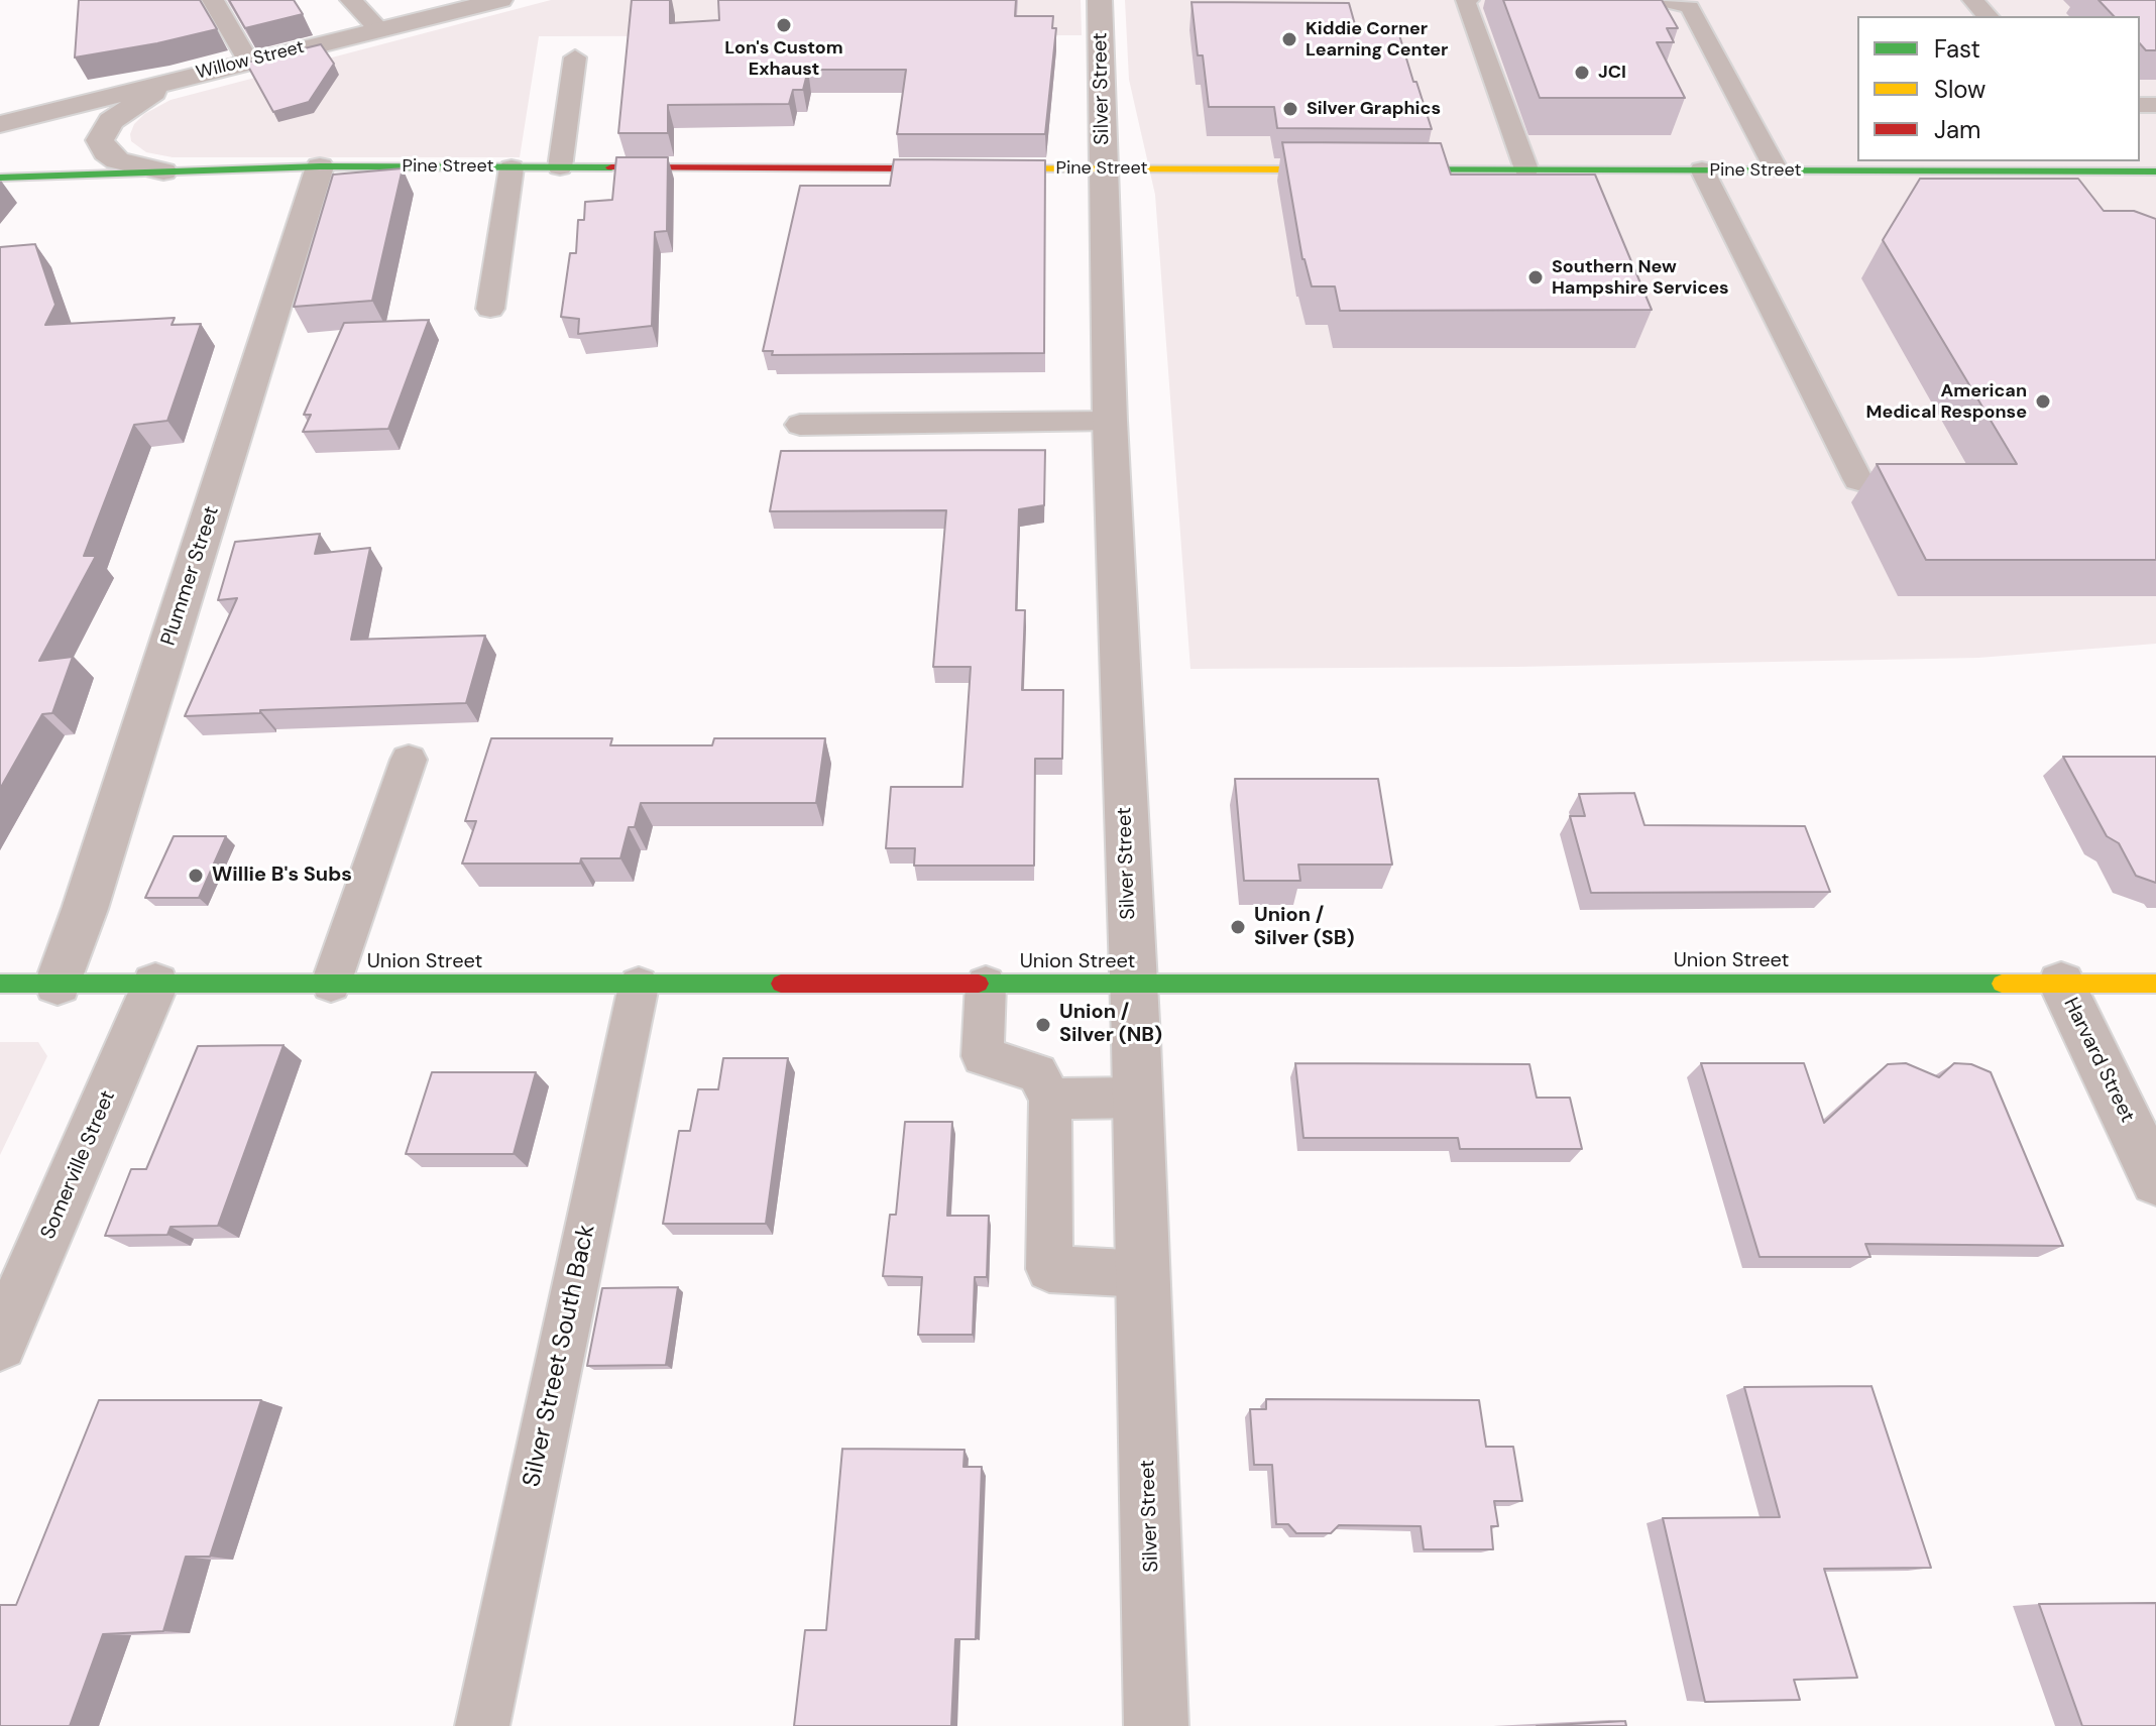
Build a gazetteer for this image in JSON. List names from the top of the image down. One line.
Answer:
{"streets":{"street":["Willow Street","Silver Street","Pine Street","Plummer Street","Union Street","Harvard Street","Somerville Street"],"lane":["Silver Street South Back"]},"crossings":[["Silver Street","Pine Street"],["Silver Street","Union Street"],["Pine Street","Plummer Street"],["Plummer Street","Union Street"],["Union Street","Harvard Street"],["Union Street","Somerville Street"],["Union Street","Silver Street South Back"]],"places":["Lon's Custom Exhaust","Kiddie Corner Learning Center","JCI","Silver Graphics","Southern New Hampshire Services","American Medical Response","Willie B's Subs","Union / Silver (SB)","Union / Silver (NB)"],"legend":["Fast","Slow","Jam"]}
